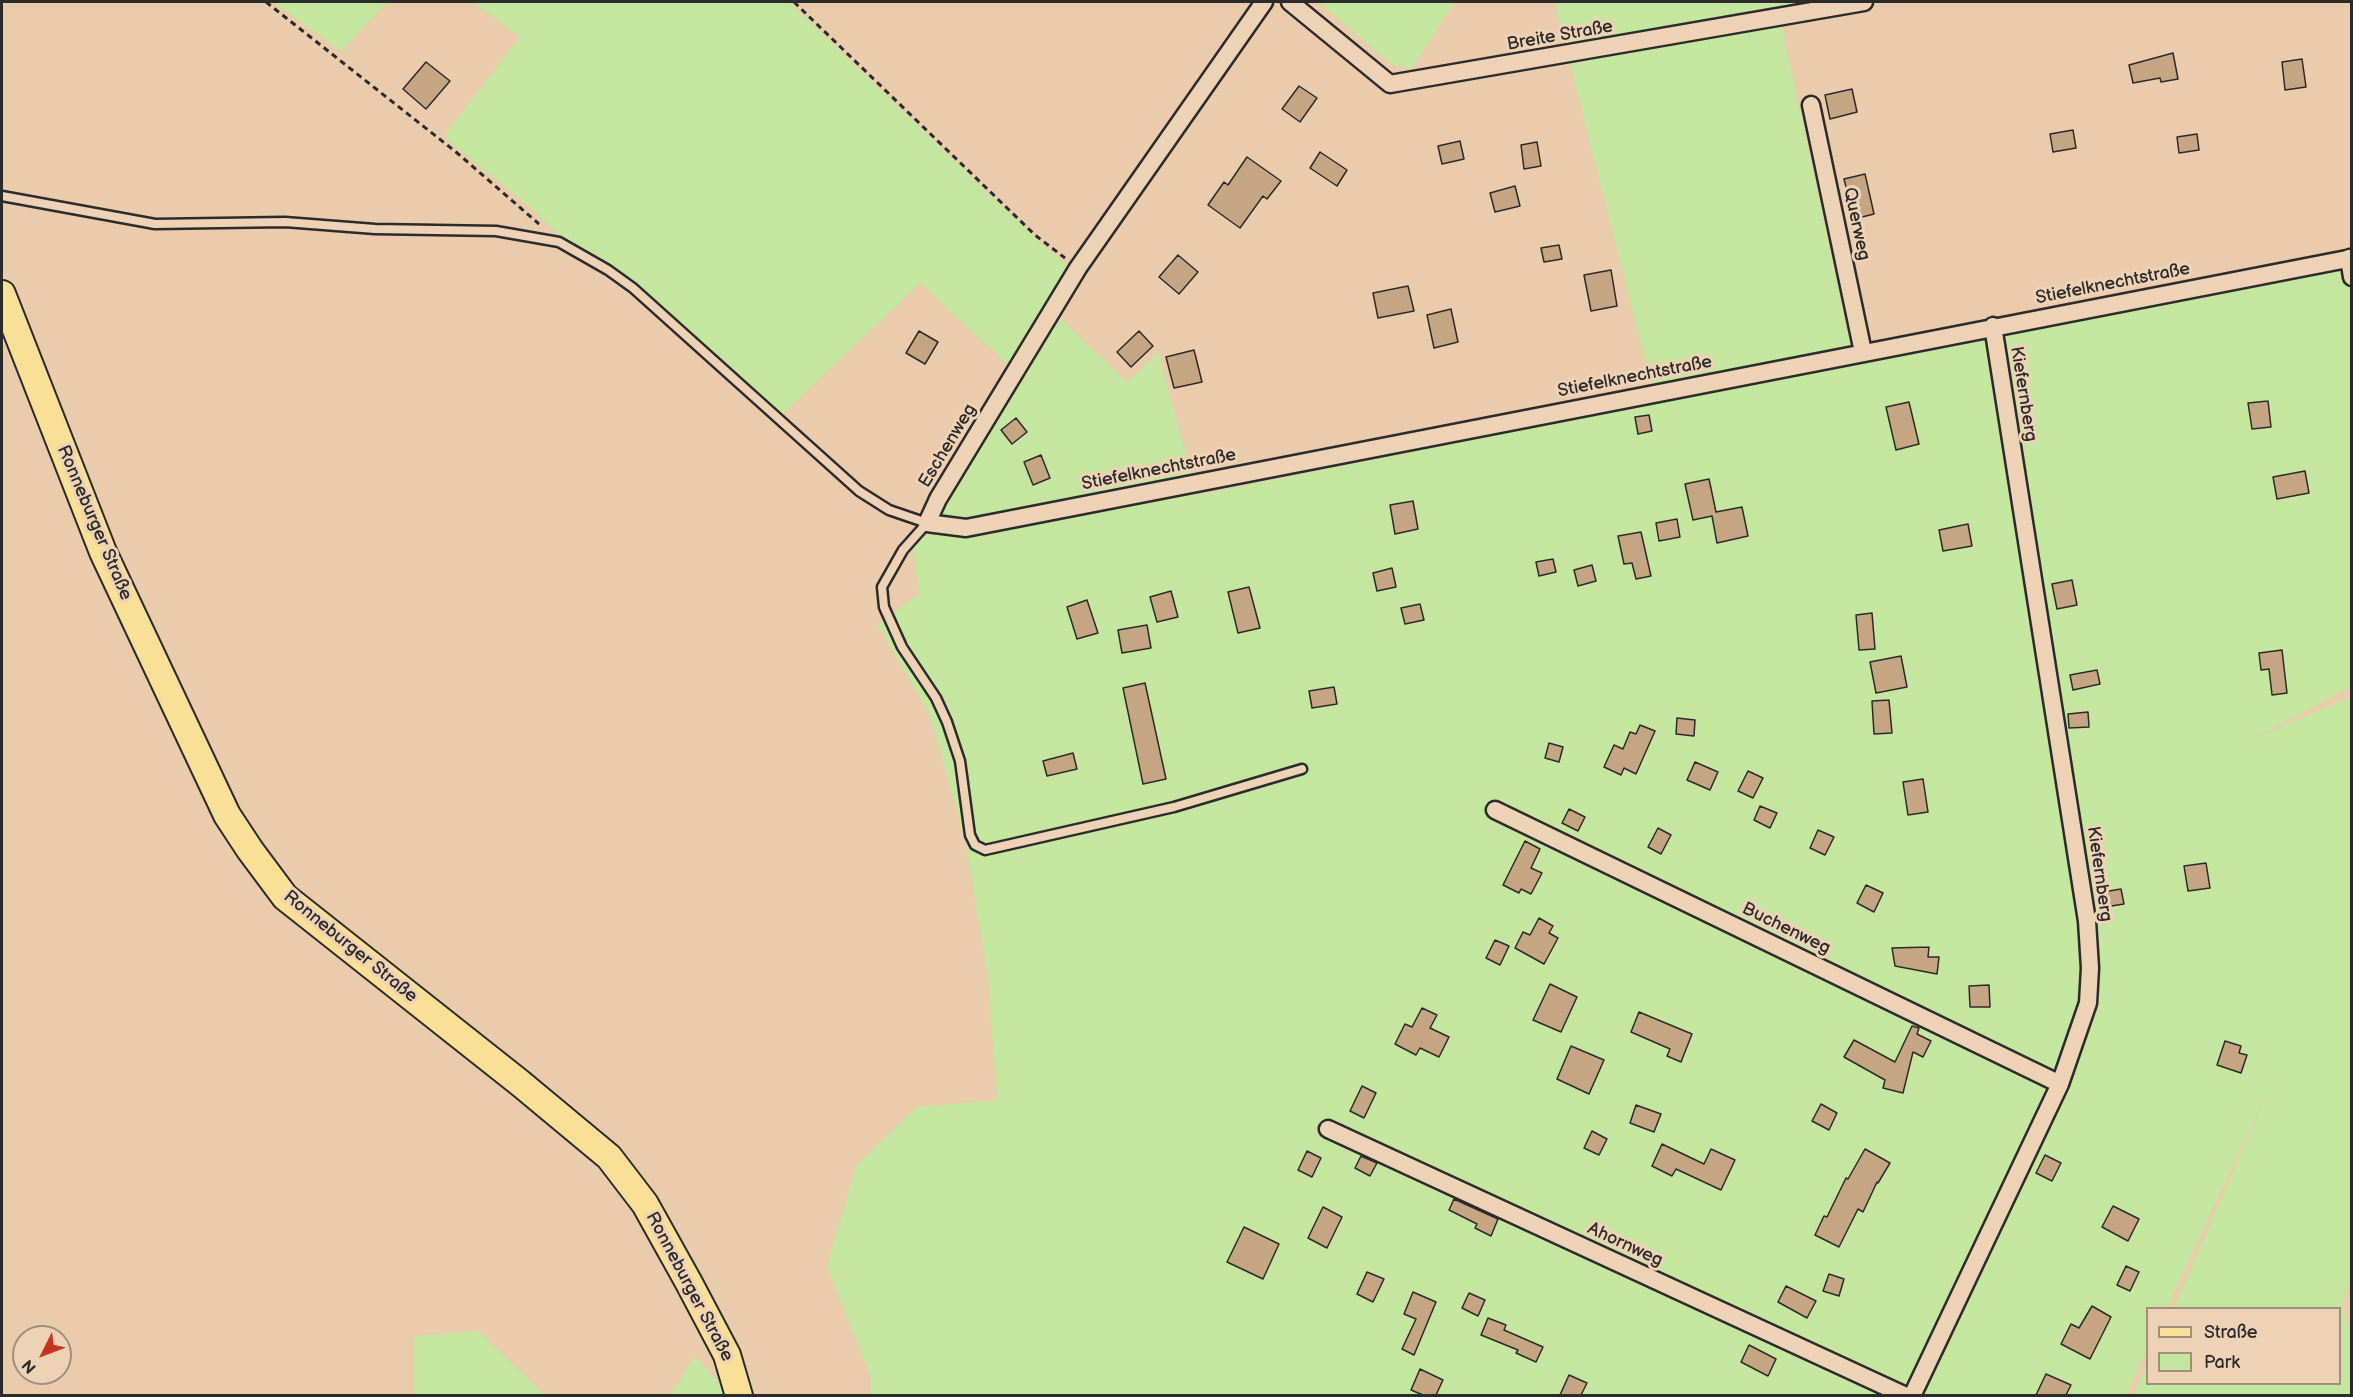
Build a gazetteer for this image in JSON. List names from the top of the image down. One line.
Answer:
{"streets":{"main road":["Ronneburger Straße"],"street":["Breite Straße","Querweg","Stiefelknechtstraße","Kiefernberg","Eschenweg","Buchenweg","Ahornweg"]},"crossings":[["Querweg","Stiefelknechtstraße"],["Stiefelknechtstraße","Kiefernberg"],["Stiefelknechtstraße","Eschenweg"],["Kiefernberg","Buchenweg"]],"legend":["Straße","Park"],"north":"bottom left"}
